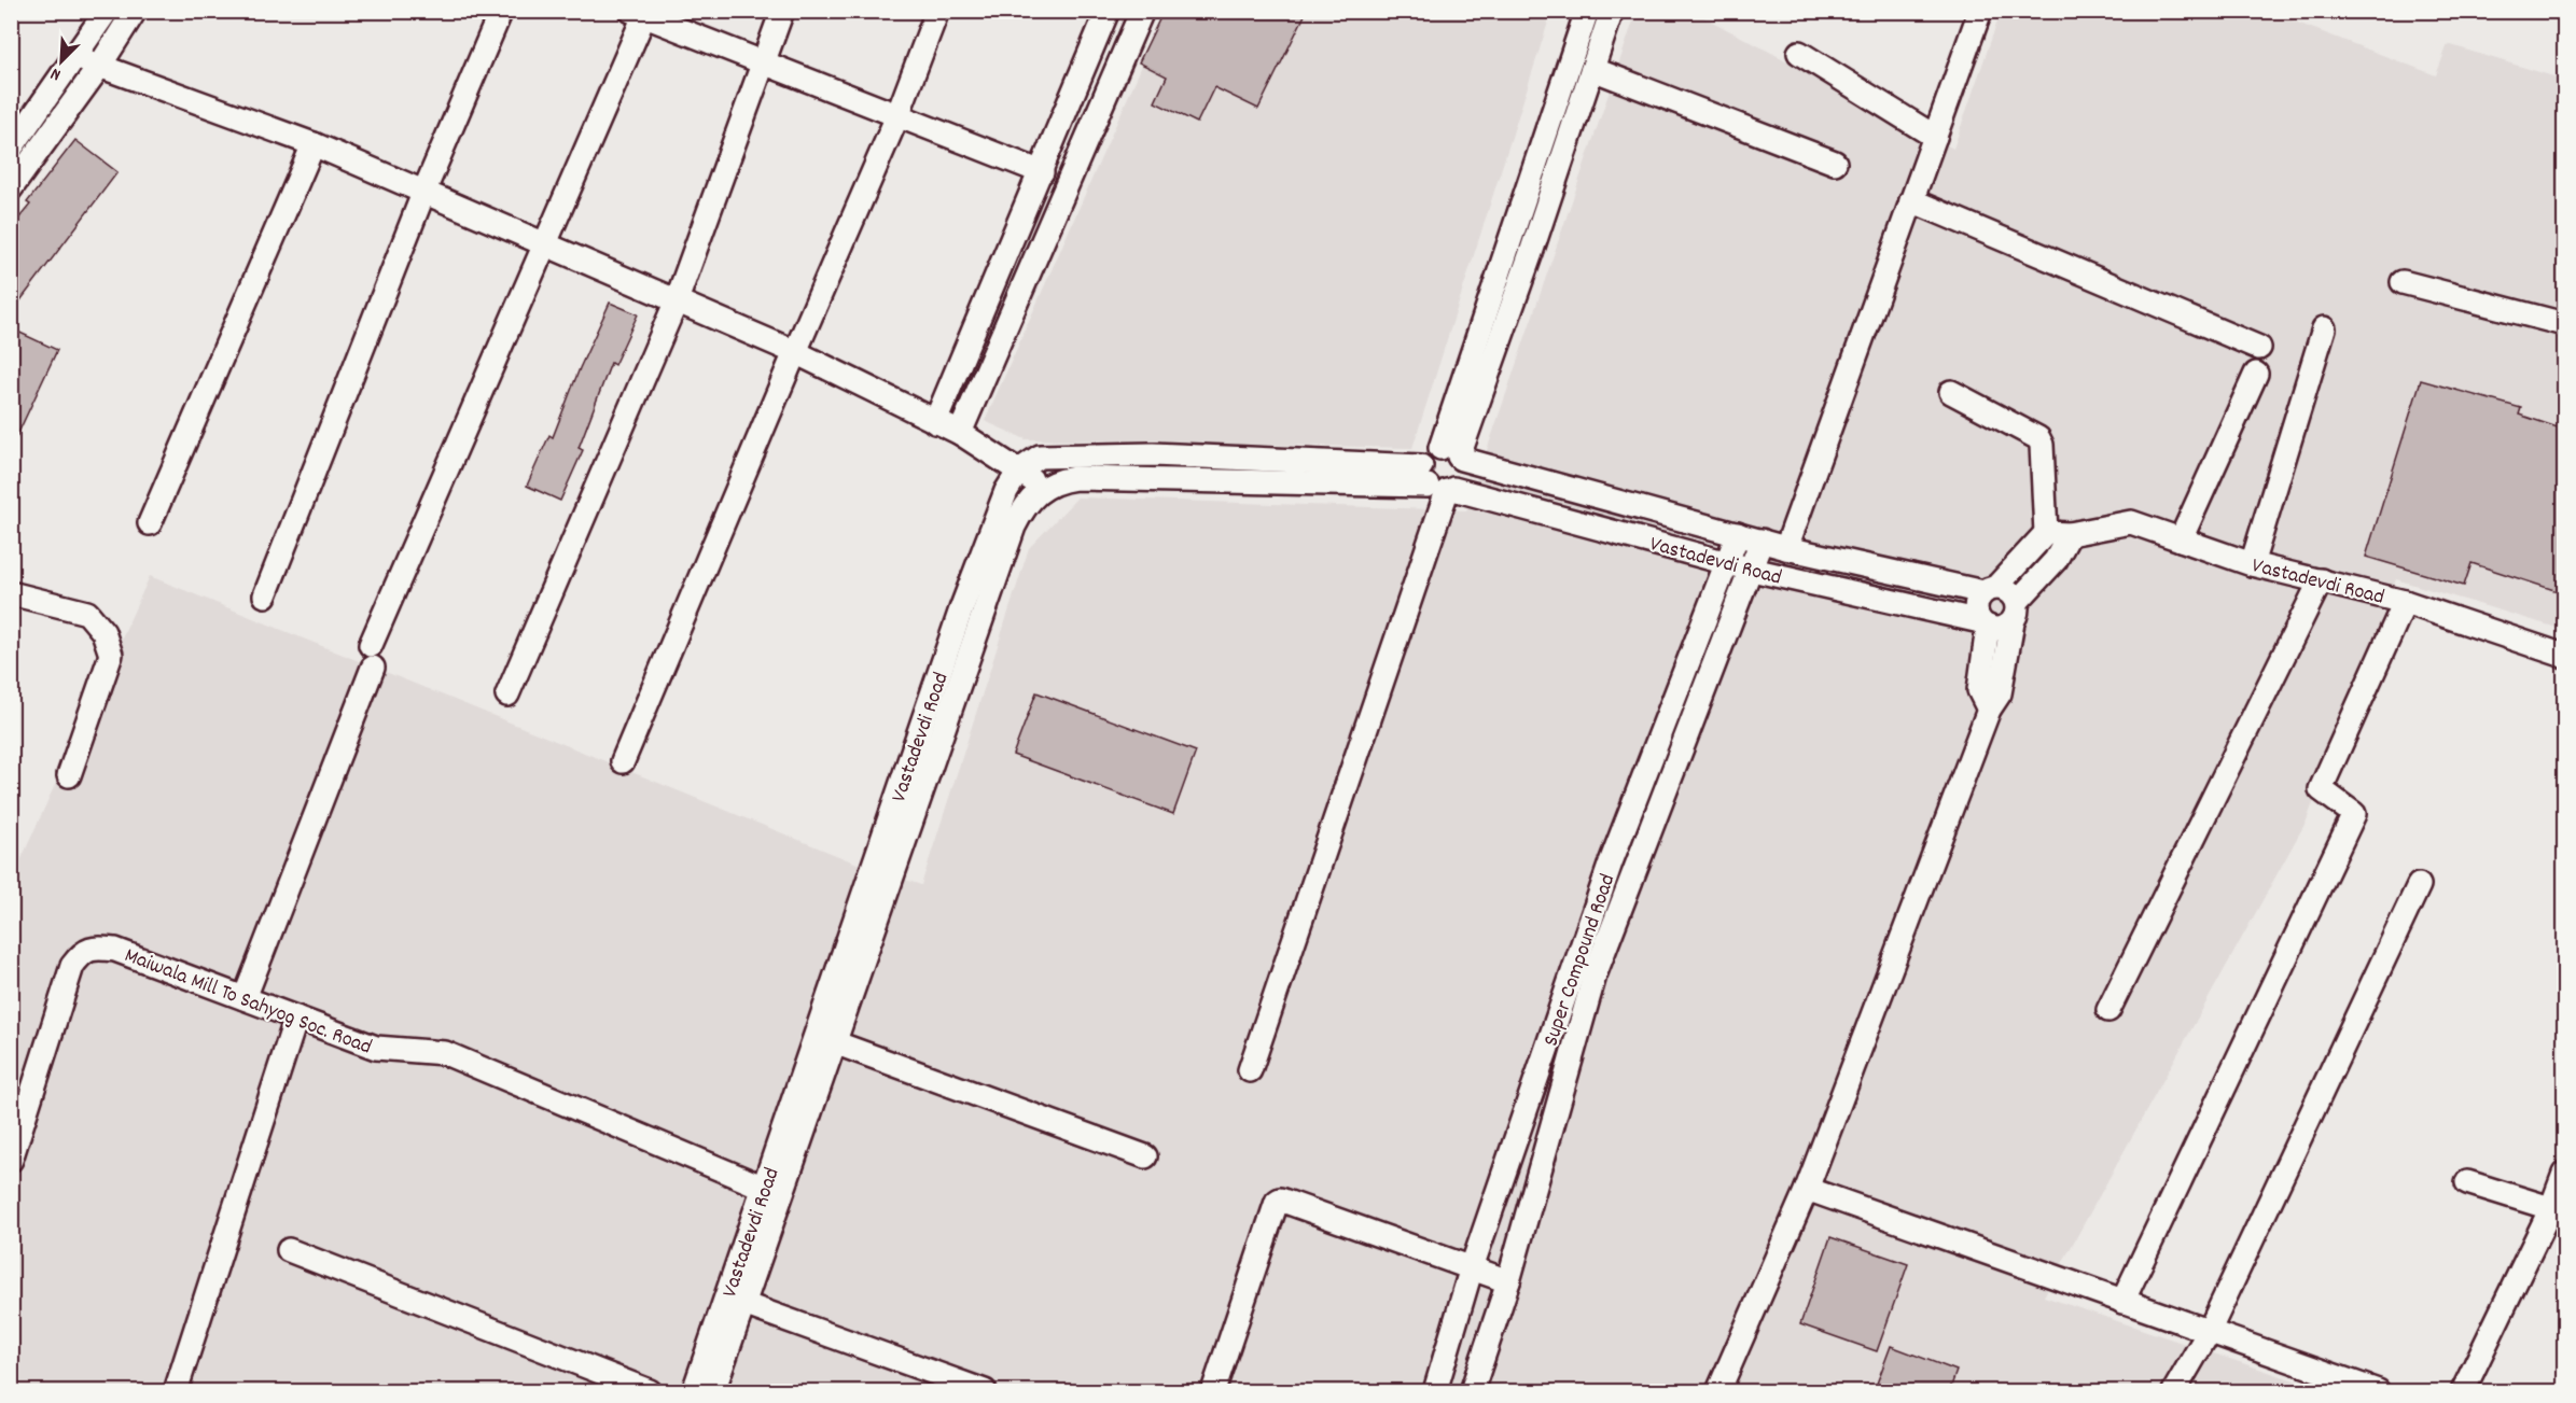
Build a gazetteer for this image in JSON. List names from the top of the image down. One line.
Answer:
{"streets":{"street":["Vastadevdi Road","Super Compound Road","Maiwala Mill To Sahyog Soc. Road"]},"crossings":[["Vastadevdi Road","Super Compound Road"],["Vastadevdi Road","Maiwala Mill To Sahyog Soc. Road"]],"north":"bottom left"}
